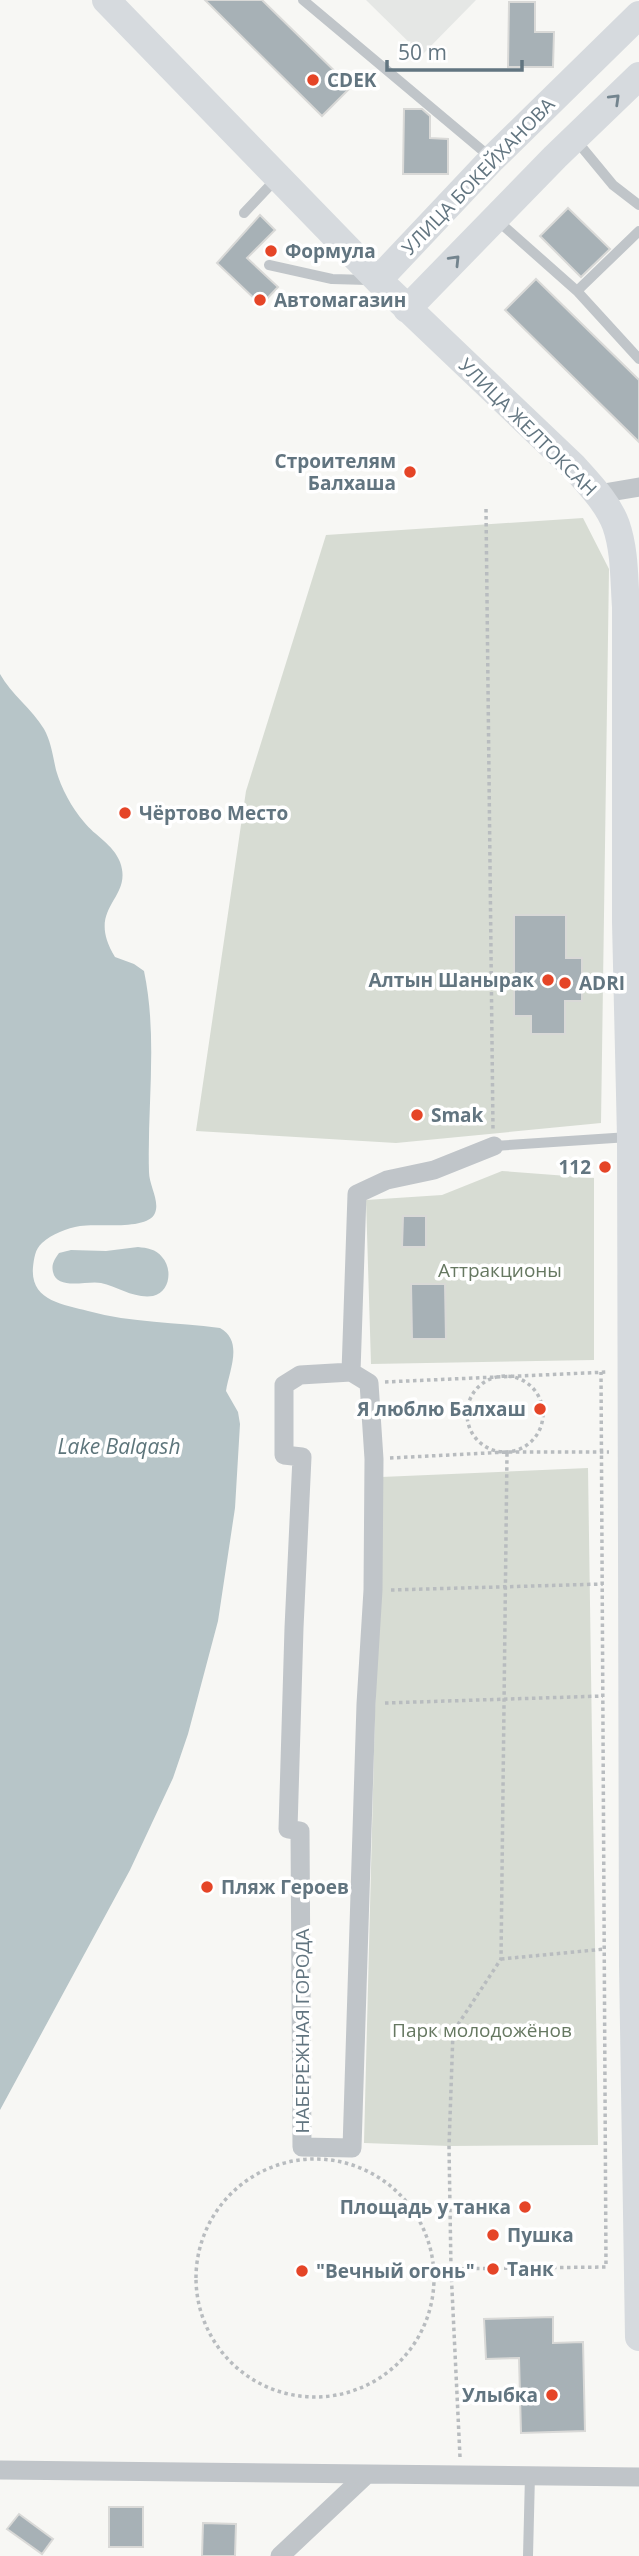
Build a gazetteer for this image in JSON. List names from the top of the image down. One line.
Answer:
{"streets":{"street":["УЛИЦА БОКЕЙХАНОВА","УЛИЦА ЖЕЛТОКСАН","НАБЕРЕЖНАЯ ГОРОДА"]},"crossings":[["УЛИЦА БОКЕЙХАНОВА","УЛИЦА ЖЕЛТОКСАН"]],"water":["Lake Balqash"],"parks":["Аттракционы","Парк молодожёнов"],"places":["CDEK","Формула","Автомагазин","Строителям Балхаша","Чёртово Место","Алтын Шанырак","ADRI","Smak","112","Я люблю Балхаш","Пляж Героев","Площадь у танка","Пушка","Танк","\"Вечный огонь\"","Улыбка"],"scale_bar":"50 m"}
